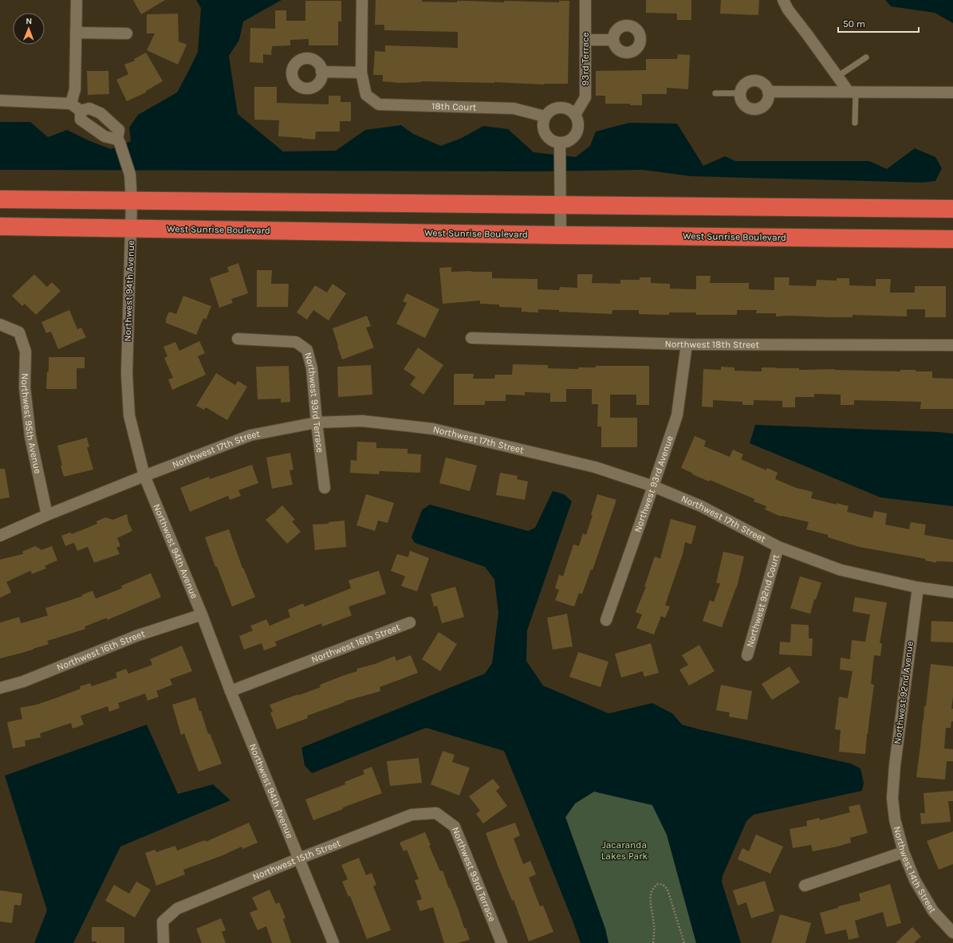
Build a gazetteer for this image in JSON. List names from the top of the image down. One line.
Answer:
{"streets":{"highway":["West Sunrise Boulevard"],"street":["93rd Terrace","18th Court","Northwest 94th Avenue","Northwest 18th Street","Northwest 93rd Terrace","Northwest 95th Avenue","Northwest 17th Street","Northwest 93rd Avenue","Northwest 92nd Court","Northwest 16th Street","Northwest 92nd Avenue","Northwest 15th Street","Northwest 14th Street"]},"crossings":[["93rd Terrace","18th Court"],["West Sunrise Boulevard","Northwest 94th Avenue"],["Northwest 94th Avenue","Northwest 17th Street"],["Northwest 94th Avenue","Northwest 16th Street"],["Northwest 94th Avenue","Northwest 15th Street"],["Northwest 18th Street","Northwest 93rd Avenue"],["Northwest 93rd Terrace","Northwest 17th Street"],["Northwest 93rd Terrace","Northwest 15th Street"],["Northwest 95th Avenue","Northwest 17th Street"],["Northwest 17th Street","Northwest 93rd Avenue"],["Northwest 17th Street","Northwest 92nd Court"],["Northwest 17th Street","Northwest 92nd Avenue"],["Northwest 92nd Avenue","Northwest 14th Street"]],"parks":["Jacaranda Lakes Park"],"scale_bar":"50 m","north":"top"}
